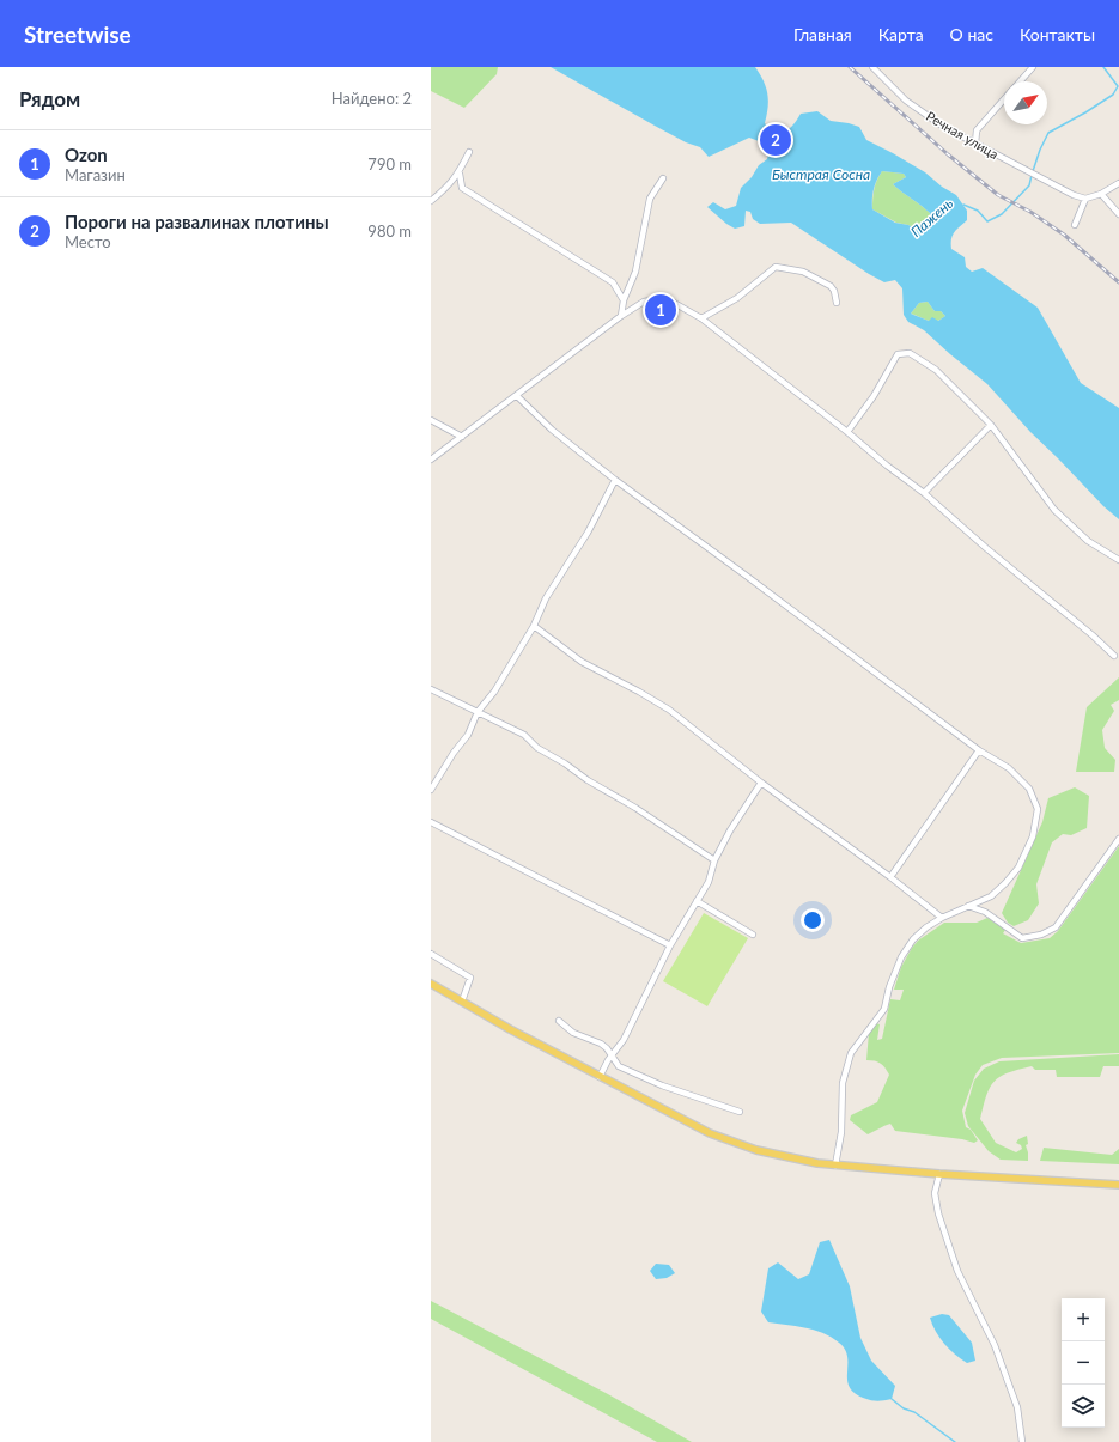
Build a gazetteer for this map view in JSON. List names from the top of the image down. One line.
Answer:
{"streets":{"street":["Речная улица"]},"water":["Быстрая Сосна","Пажень"],"north":"top right","page":{"header":"Streetwise","nav":["Главная","Карта","О нас","Контакты"],"heading":["Рядом","Найдено: 2"],"pins":["2","1"],"list":[{"mark":"1","name":"Ozon","note":"Магазин","value":"790 m"},{"mark":"2","name":"Пороги на развалинах плотины","note":"Место","value":"980 m"}],"map_buttons":["+","−"]}}
